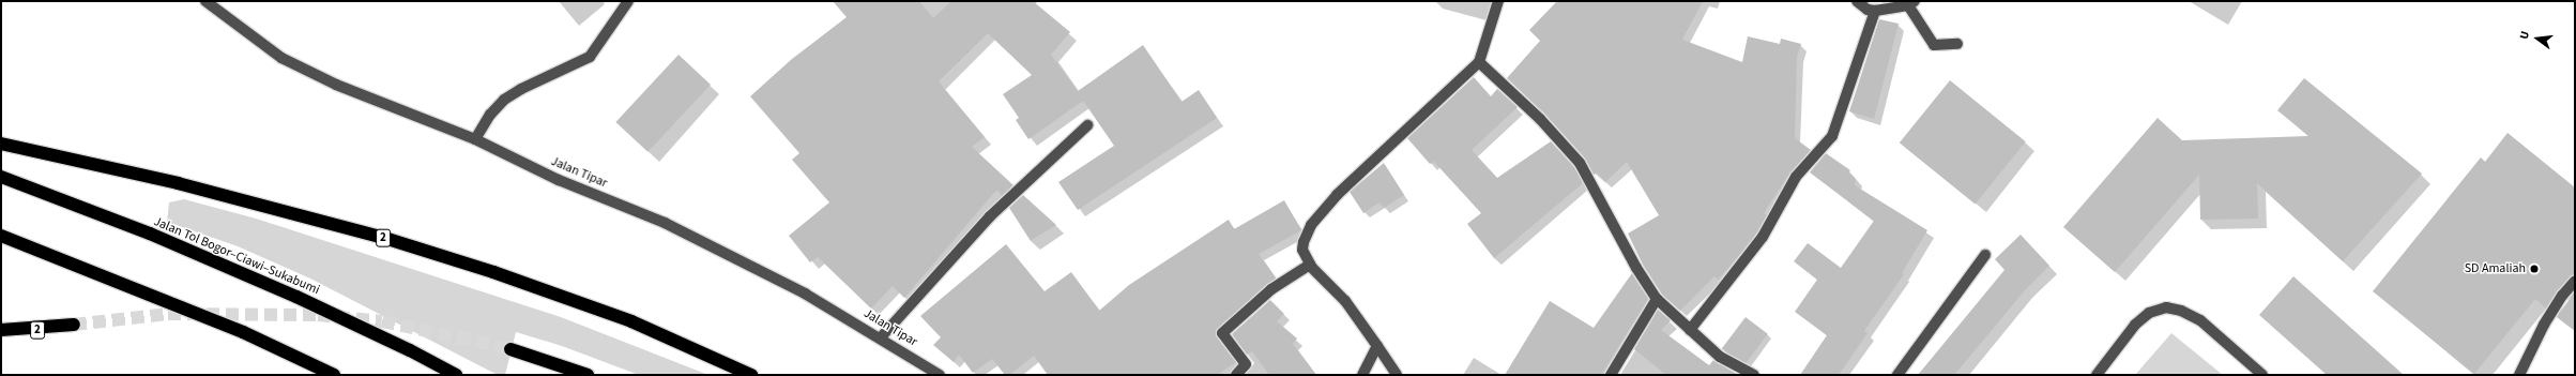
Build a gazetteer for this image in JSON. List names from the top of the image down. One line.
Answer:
{"streets":{"highway":["2","Jalan Tol Bogor–Ciawi–Sukabumi"],"street":["Jalan Tipar"]},"places":["SD Amaliah"],"north":"left"}
